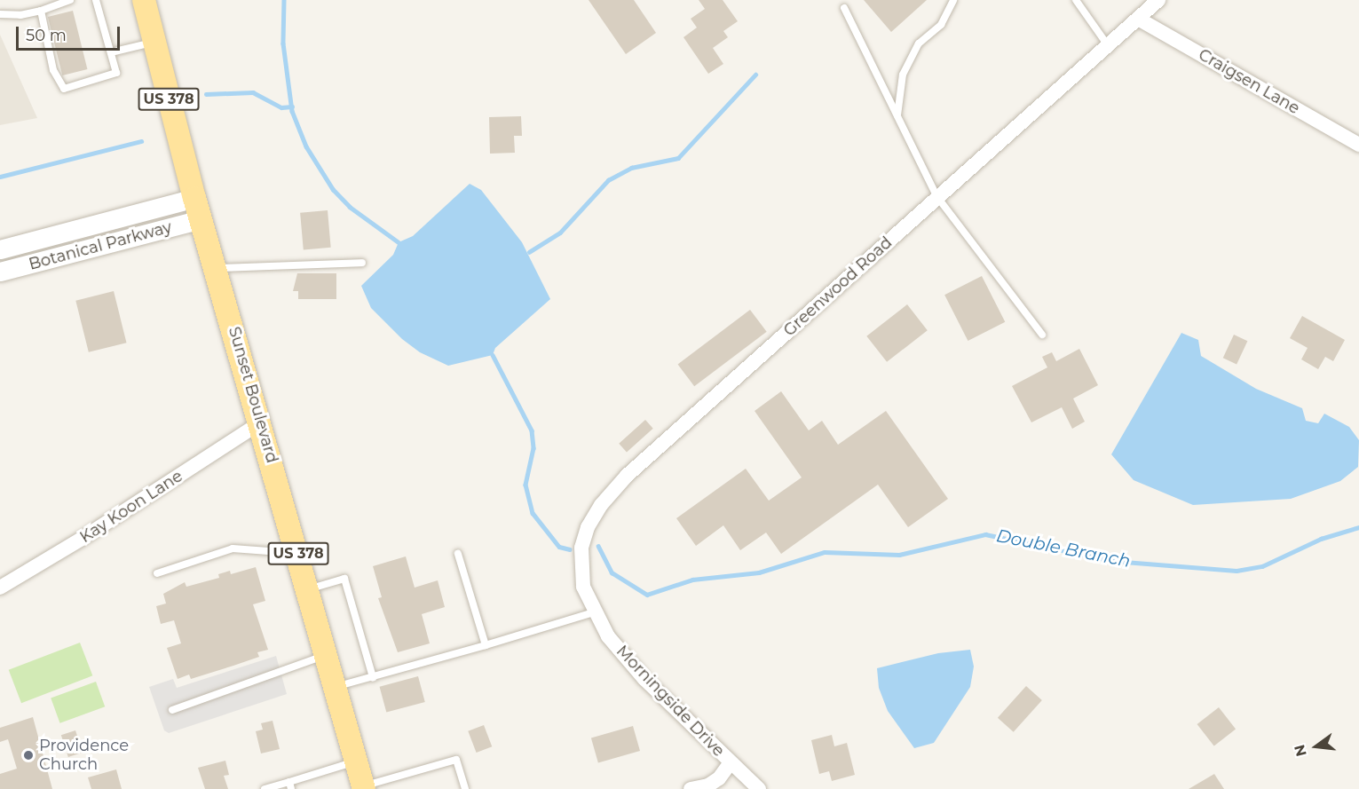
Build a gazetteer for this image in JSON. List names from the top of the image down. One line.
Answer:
{"streets":{"main road":["US 378","Sunset Boulevard"],"street":["Craigsen Lane","Botanical Parkway","Greenwood Road","Kay Koon Lane","Morningside Drive"]},"crossings":[["Craigsen Lane","Greenwood Road"],["Botanical Parkway","Sunset Boulevard"],["Greenwood Road","Morningside Drive"],["Sunset Boulevard","Kay Koon Lane"]],"water":["Double Branch"],"places":["Providence Church"],"scale_bar":"50 m","north":"left"}
